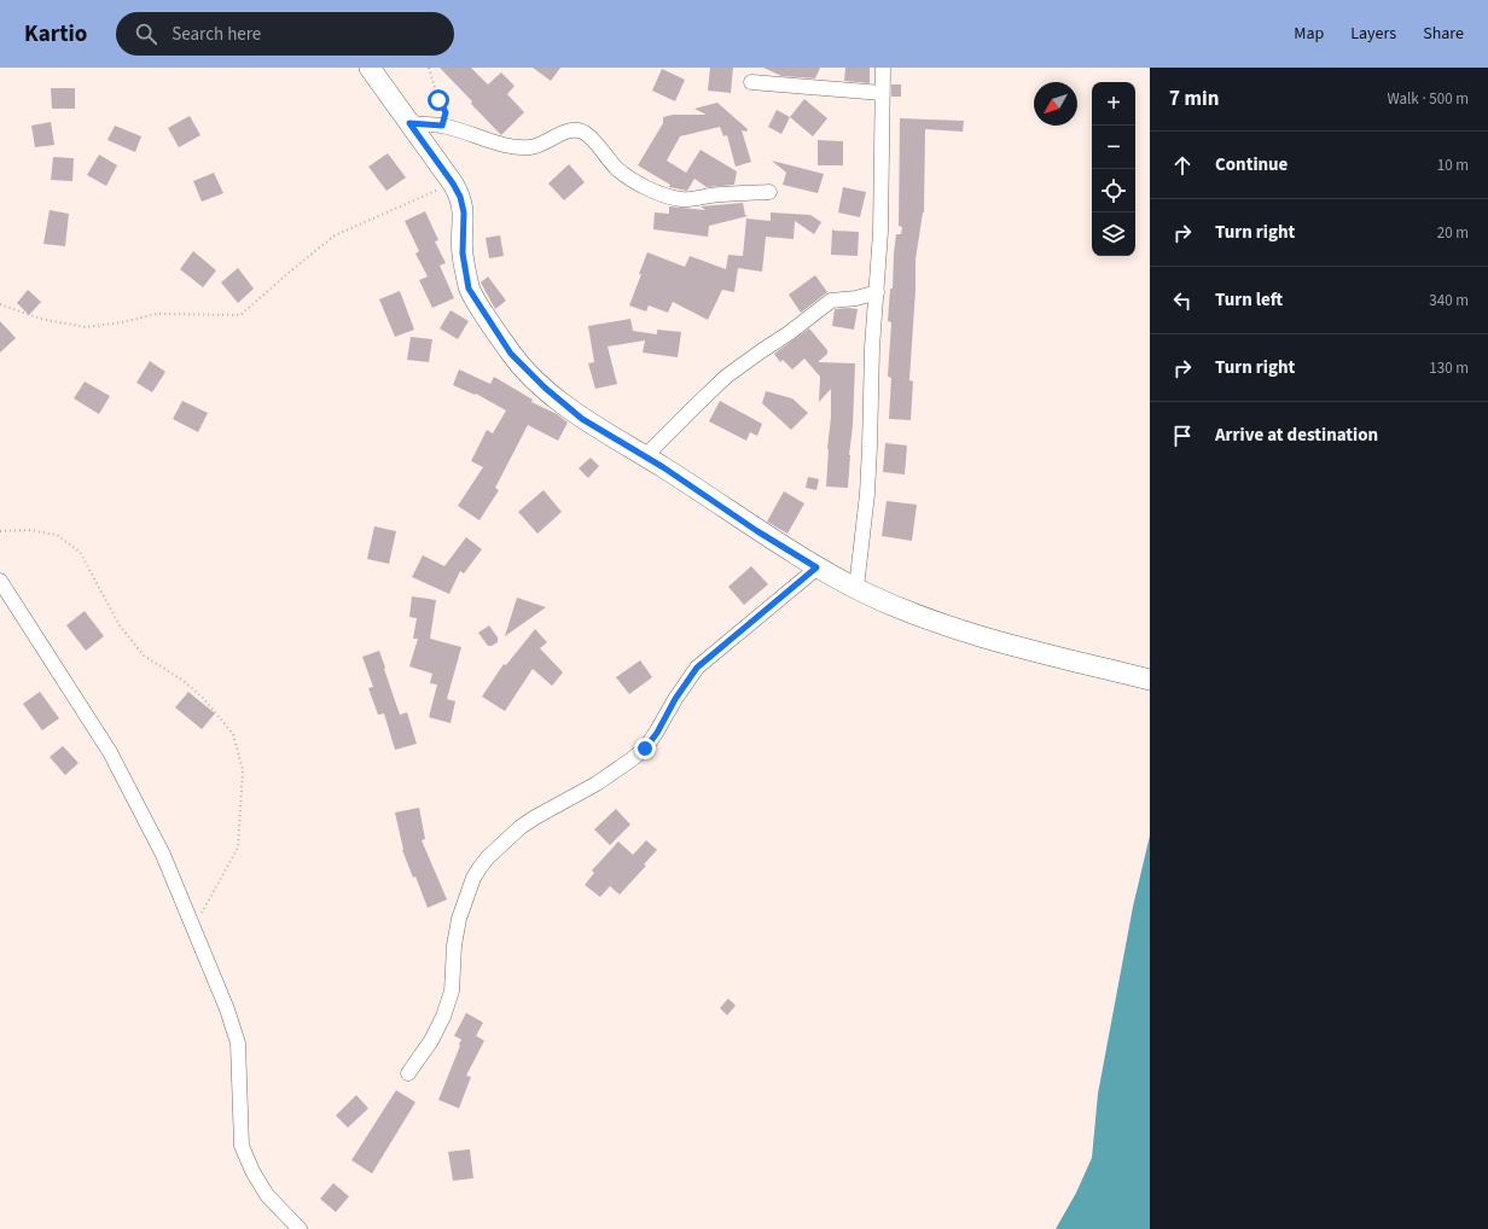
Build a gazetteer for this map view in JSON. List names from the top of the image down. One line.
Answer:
{"north":"bottom left","page":{"header":"Kartio","search":"Search here","nav":["Map","Layers","Share"],"heading":["7 min","Walk · 500 m"],"map_buttons":["+","−"],"list":[["Continue","10 m"],["Turn right","20 m"],["Turn left","340 m"],["Turn right","130 m"],"Arrive at destination"]}}
